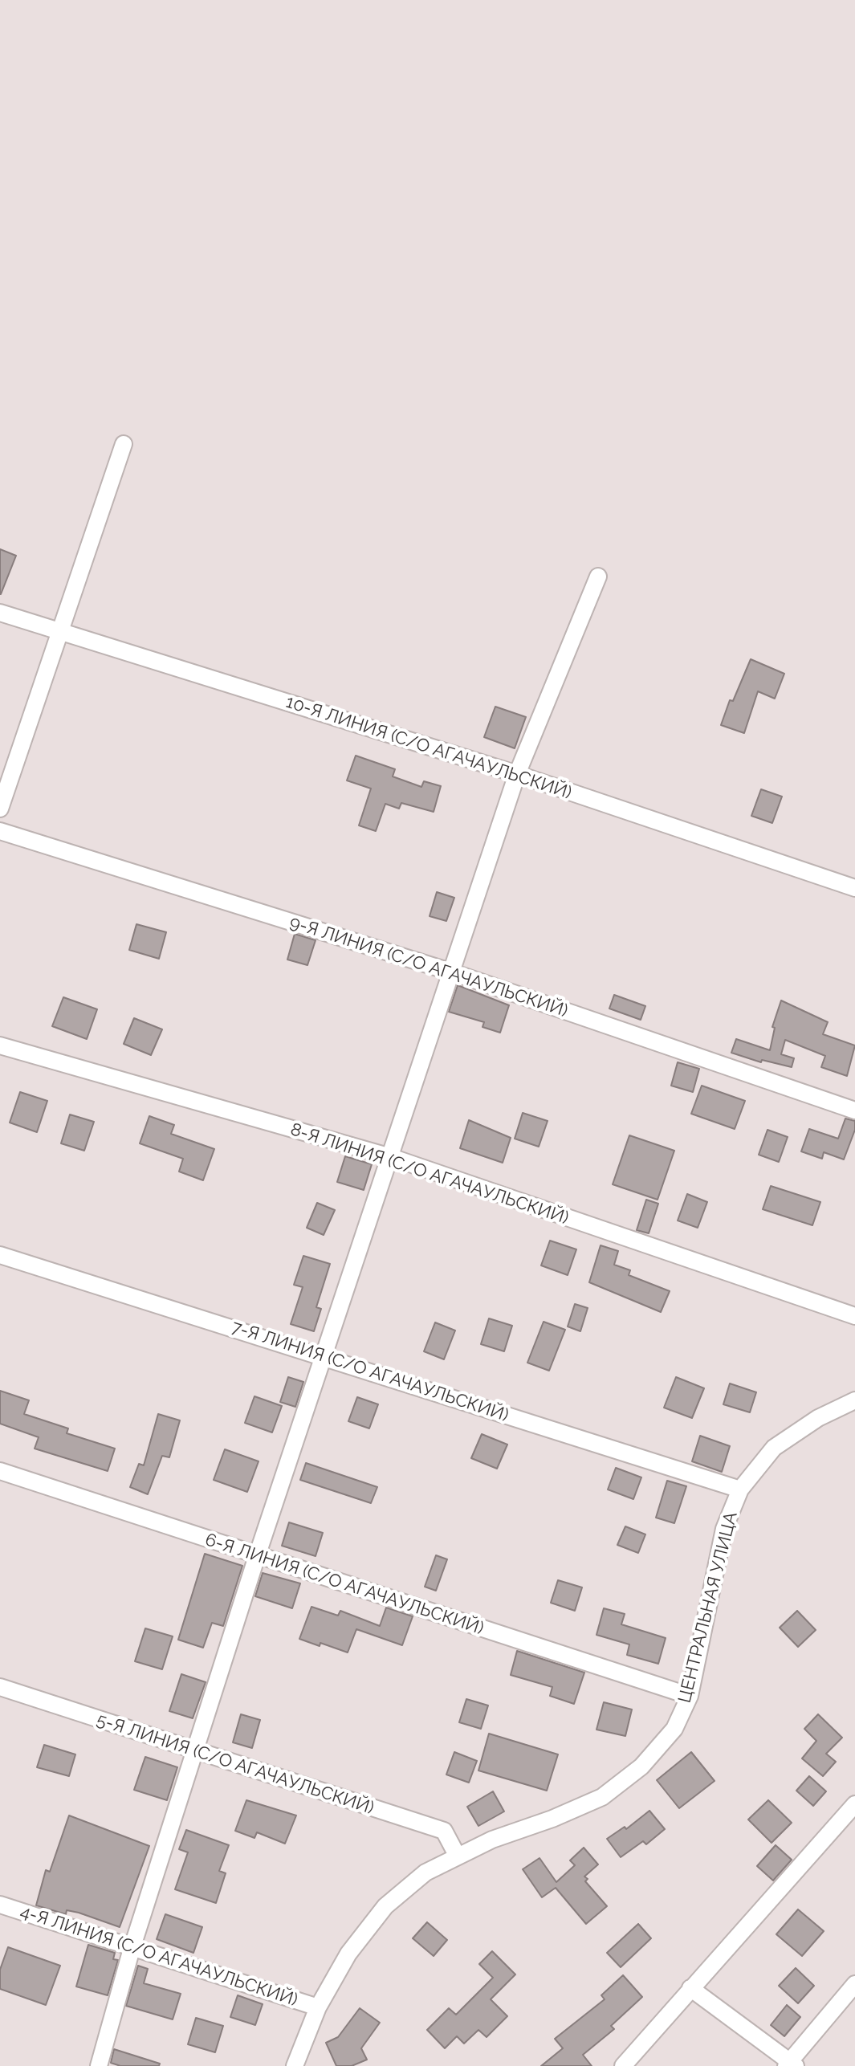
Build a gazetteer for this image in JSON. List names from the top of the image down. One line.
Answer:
{"streets":{"street":["10-Я ЛИНИЯ (С/О АГАЧАУЛЬСКИЙ)","9-Я ЛИНИЯ (С/О АГАЧАУЛЬСКИЙ)","8-Я ЛИНИЯ (С/О АГАЧАУЛЬСКИЙ)","7-Я ЛИНИЯ (С/О АГАЧАУЛЬСКИЙ)","6-Я ЛИНИЯ (С/О АГАЧАУЛЬСКИЙ)","ЦЕНТРАЛЬНАЯ УЛИЦА","5-Я ЛИНИЯ (С/О АГАЧАУЛЬСКИЙ)","4-Я ЛИНИЯ (С/О АГАЧАУЛЬСКИЙ)"]},"crossings":[["7-Я ЛИНИЯ (С/О АГАЧАУЛЬСКИЙ)","ЦЕНТРАЛЬНАЯ УЛИЦА"],["6-Я ЛИНИЯ (С/О АГАЧАУЛЬСКИЙ)","ЦЕНТРАЛЬНАЯ УЛИЦА"],["ЦЕНТРАЛЬНАЯ УЛИЦА","5-Я ЛИНИЯ (С/О АГАЧАУЛЬСКИЙ)"],["ЦЕНТРАЛЬНАЯ УЛИЦА","4-Я ЛИНИЯ (С/О АГАЧАУЛЬСКИЙ)"]]}
